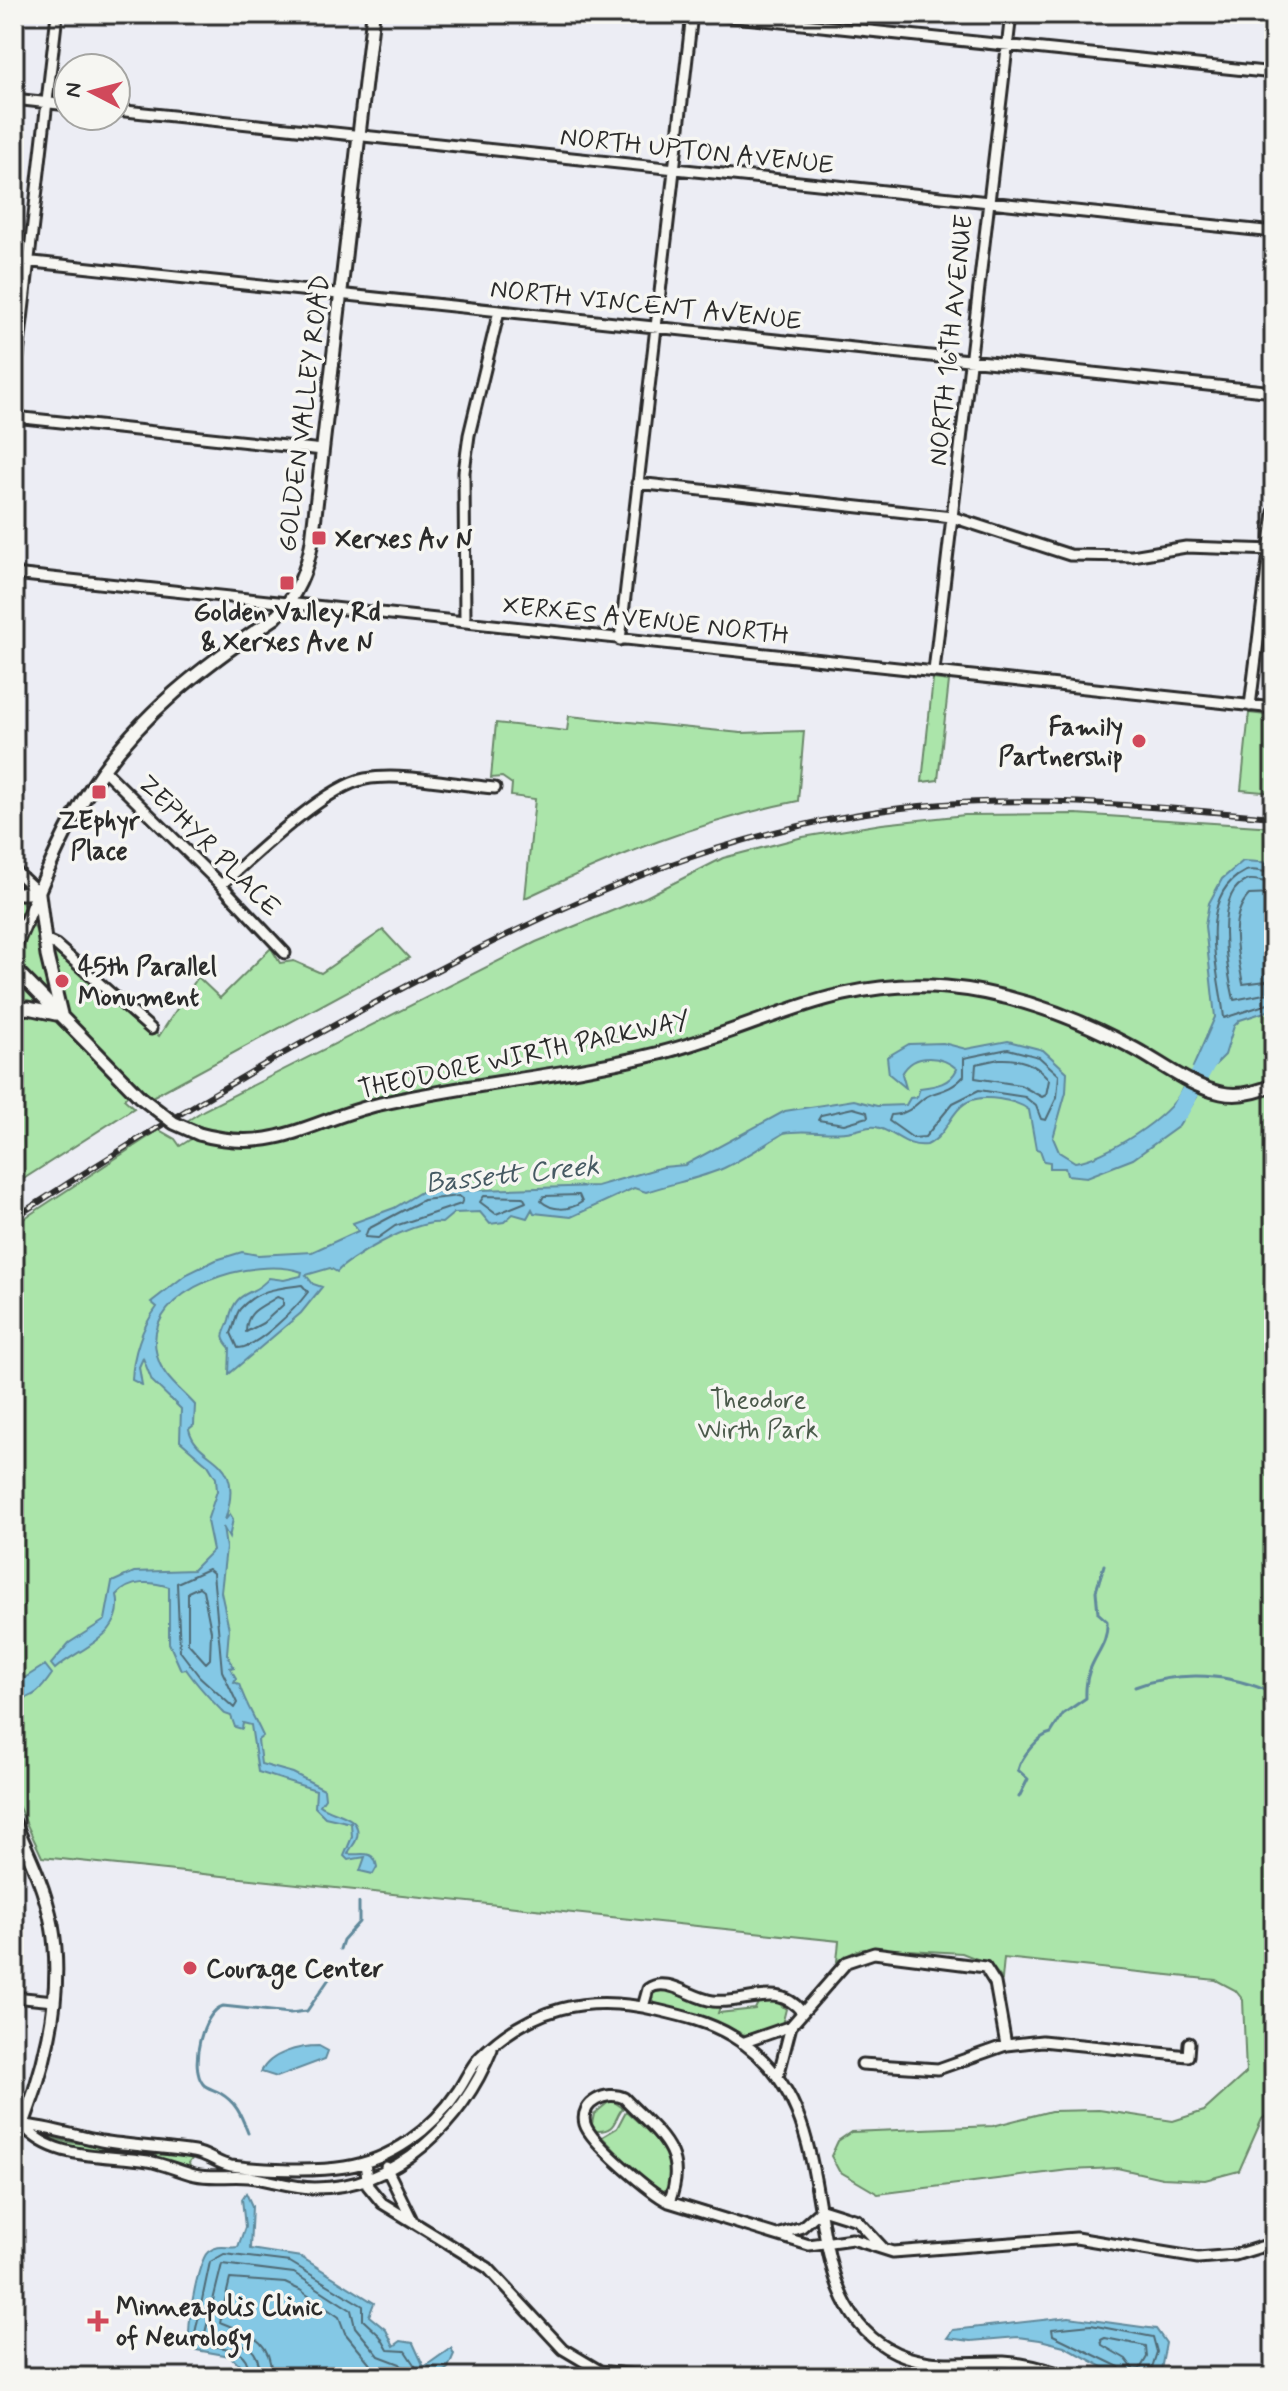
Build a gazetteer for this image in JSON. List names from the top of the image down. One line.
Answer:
{"streets":{"street":["NORTH UPTON AVENUE","NORTH VINCENT AVENUE","NORTH 16TH AVENUE","GOLDEN VALLEY ROAD","XERXES AVENUE NORTH","ZEPHYR PLACE","THEODORE WIRTH PARKWAY"]},"crossings":[["NORTH UPTON AVENUE","NORTH 16TH AVENUE"],["NORTH UPTON AVENUE","GOLDEN VALLEY ROAD"],["NORTH VINCENT AVENUE","NORTH 16TH AVENUE"],["NORTH VINCENT AVENUE","GOLDEN VALLEY ROAD"],["NORTH 16TH AVENUE","XERXES AVENUE NORTH"],["GOLDEN VALLEY ROAD","XERXES AVENUE NORTH"],["GOLDEN VALLEY ROAD","ZEPHYR PLACE"]],"water":["Bassett Creek"],"parks":["Theodore Wirth Park"],"places":{"transit":["Xerxes Av N","Golden Valley Rd & Xerxes Ave N","ZEphyr Place"],"other":["Family Partnership","45th Parallel Monument","Courage Center"],"health":["Minneapolis Clinic of Neurology"]},"north":"left"}
